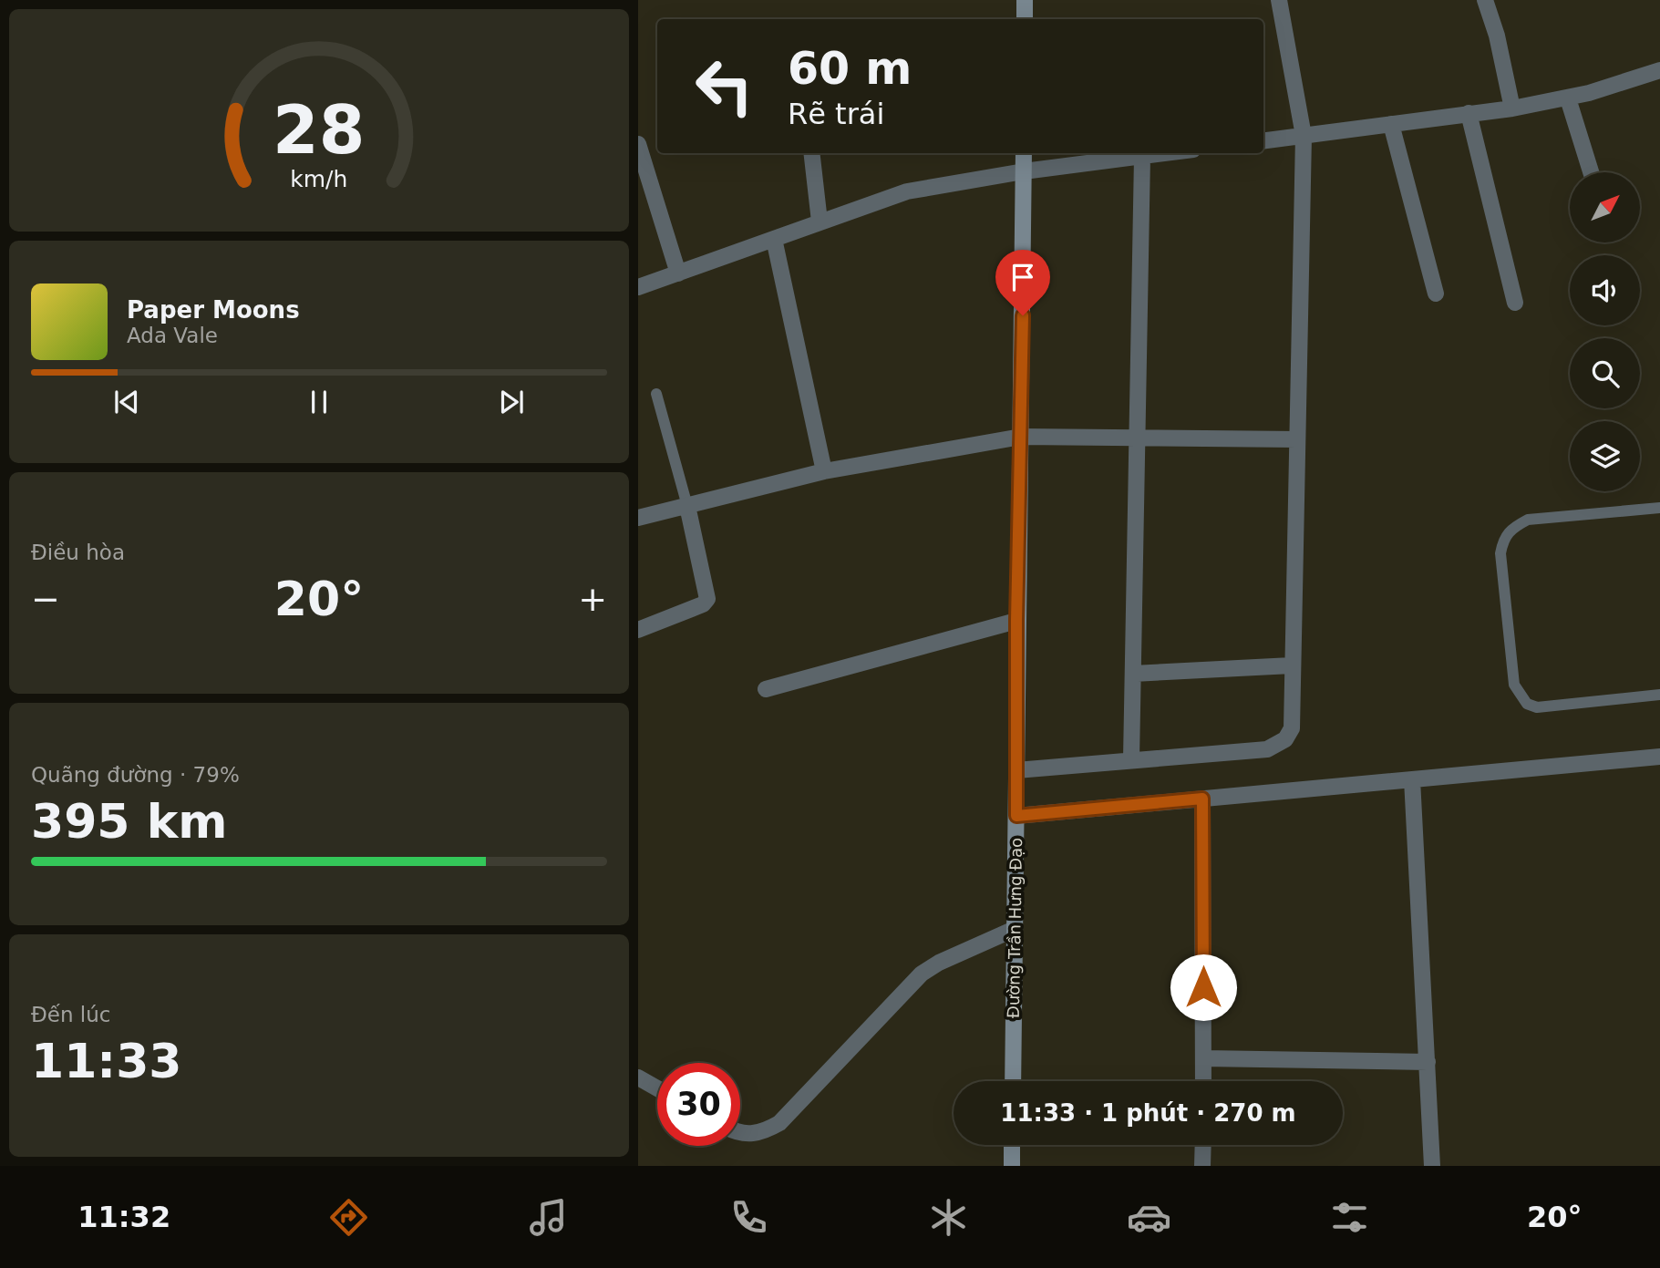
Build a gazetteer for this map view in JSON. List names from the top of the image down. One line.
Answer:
{"streets":{"main road":["Đường Trần Hưng Đạo"]},"north":"top right","page":{"turn":["60 m","Rẽ trái"],"song":["Paper Moons","Ada Vale"],"tile":["Điều hòa",["Quãng đường · 79%","395 km"],["Đến lúc","11:33"]],"heat":["−","20°","+"],"limit":"30","trip":"11:33 · 1 phút · 270 m","tabs":["11:32","20°"],"gauge":["28","km/h"]}}
